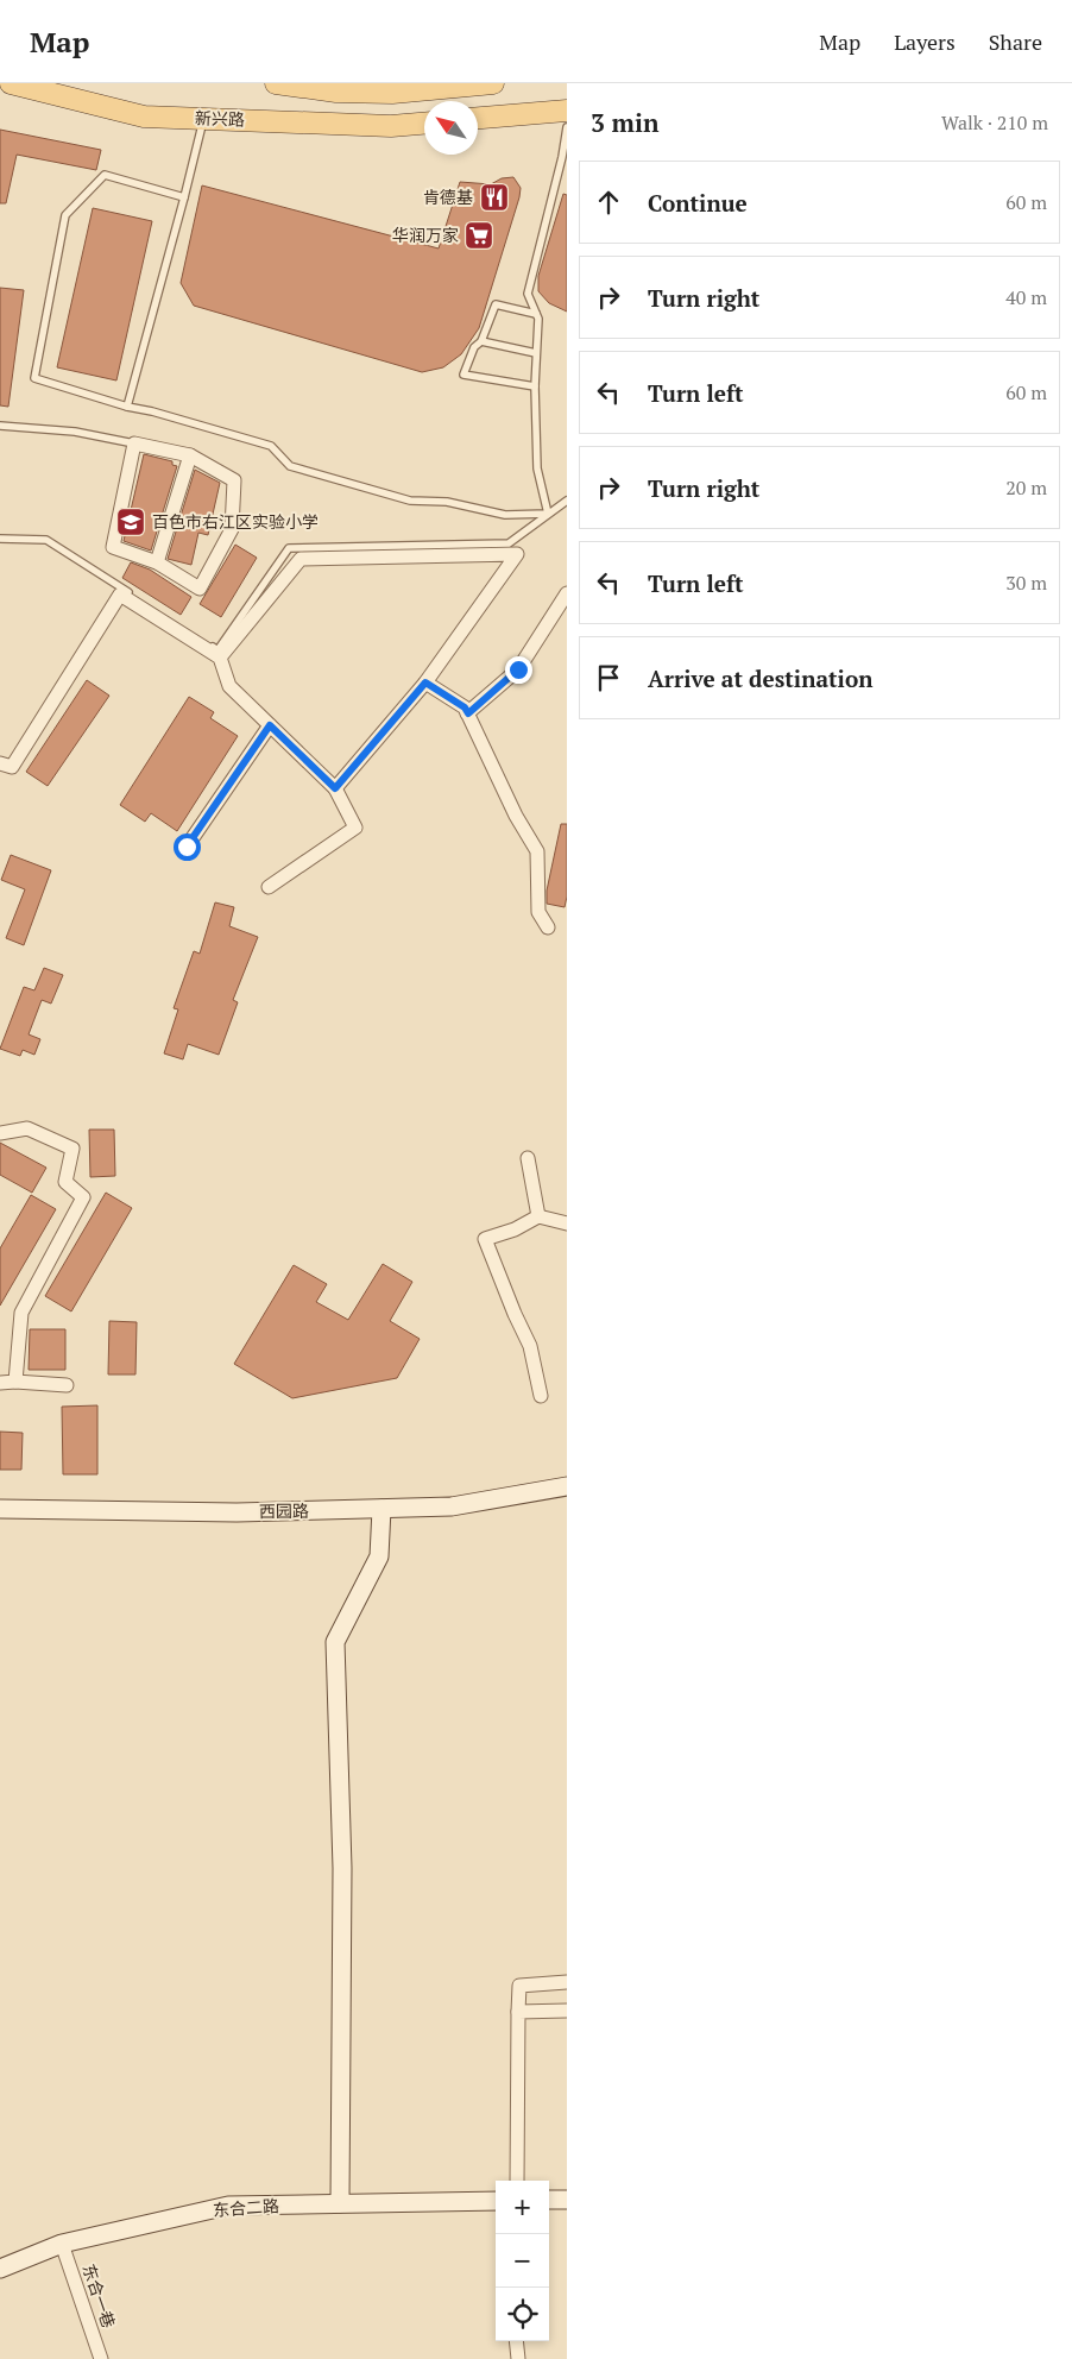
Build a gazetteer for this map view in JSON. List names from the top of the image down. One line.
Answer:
{"streets":{"main road":["新兴路"],"street":["西园路","东合二路","东合一巷"]},"crossings":[["东合二路","东合一巷"]],"places":{"restaurant":["肯德基"],"supermarket":["华润万家"],"school or university":["百色市右江区实验小学"]},"north":"top left","page":{"header":"Map","nav":["Map","Layers","Share"],"heading":["3 min","Walk · 210 m"],"list":[["Continue","60 m"],["Turn right","40 m"],["Turn left","60 m"],["Turn right","20 m"],["Turn left","30 m"],"Arrive at destination"],"map_buttons":["+","−"]}}
